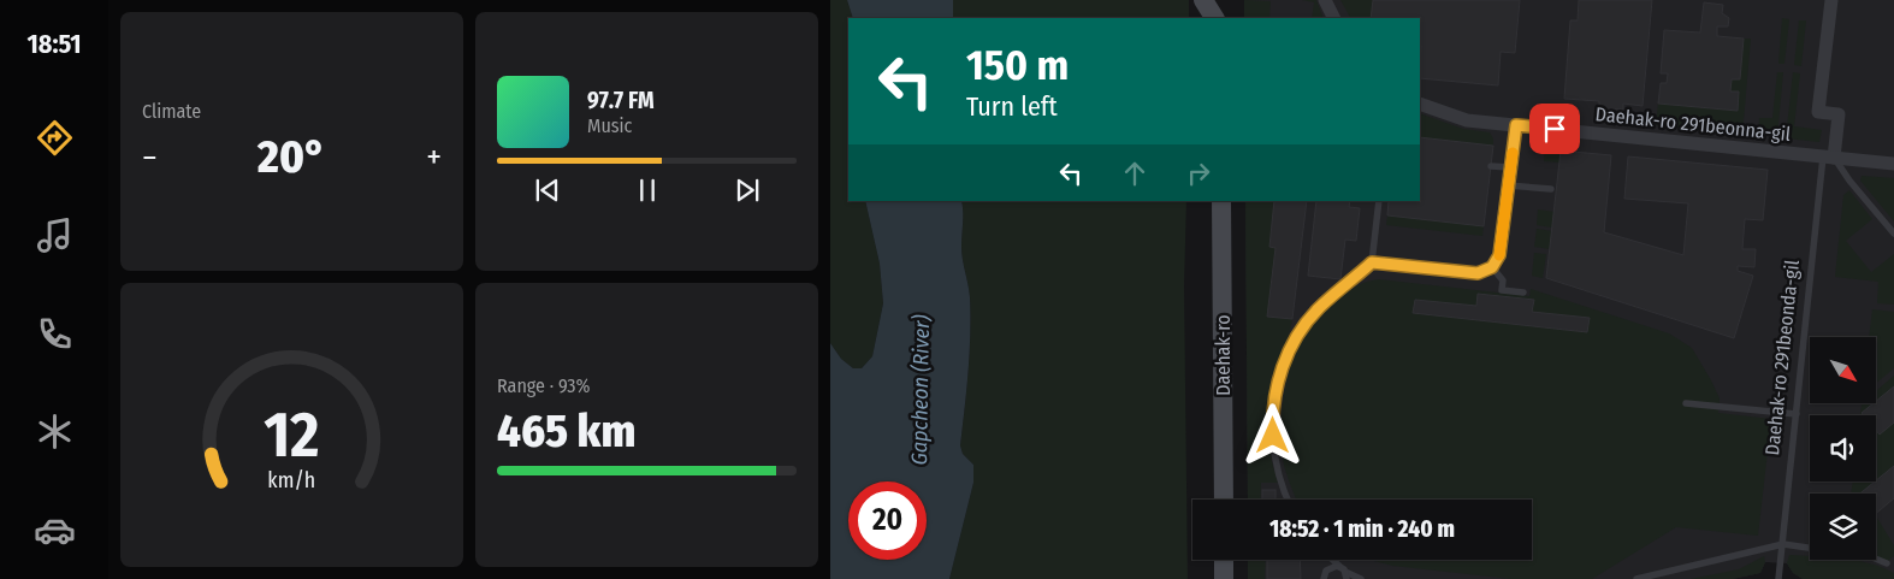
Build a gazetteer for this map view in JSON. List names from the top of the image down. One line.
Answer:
{"streets":{"main road":["Daehak-ro"],"street":["Daehak-ro 291beonna-gil","Daehak-ro 291beonda-gil"]},"crossings":[["Daehak-ro 291beonna-gil","Daehak-ro 291beonda-gil"]],"water":["Gapcheon (River)"],"north":"bottom right","page":{"tabs":"18:51","tile":["Climate",["Range · 93%","465 km"]],"turn":["150 m","Turn left"],"song":["97.7 FM","Music"],"heat":["−","20°","+"],"limit":"20","trip":"18:52 · 1 min · 240 m","gauge":["12","km/h"]}}
